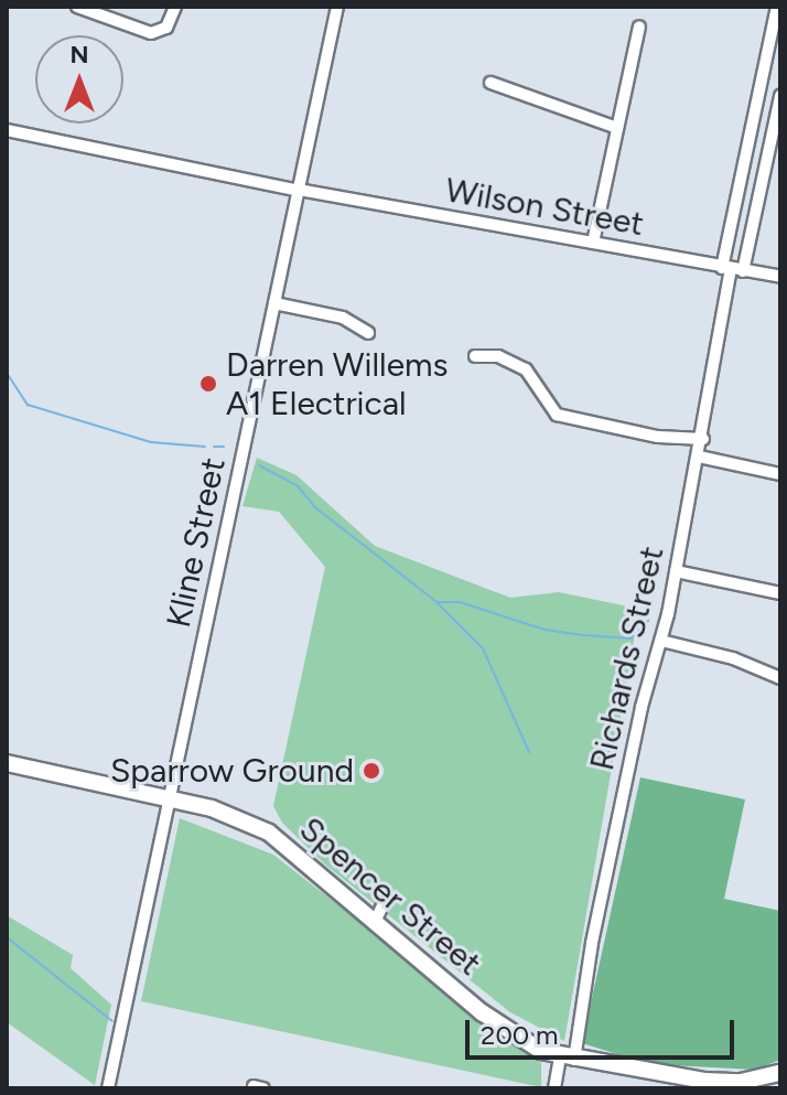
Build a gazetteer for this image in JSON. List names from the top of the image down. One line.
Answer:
{"streets":{"street":["Wilson Street","Kline Street","Richards Street","Spencer Street"]},"crossings":[["Wilson Street","Kline Street"],["Wilson Street","Richards Street"],["Kline Street","Spencer Street"],["Richards Street","Spencer Street"]],"places":["Darren Willems A1 Electrical","Sparrow Ground"],"scale_bar":"200 m","north":"top"}
